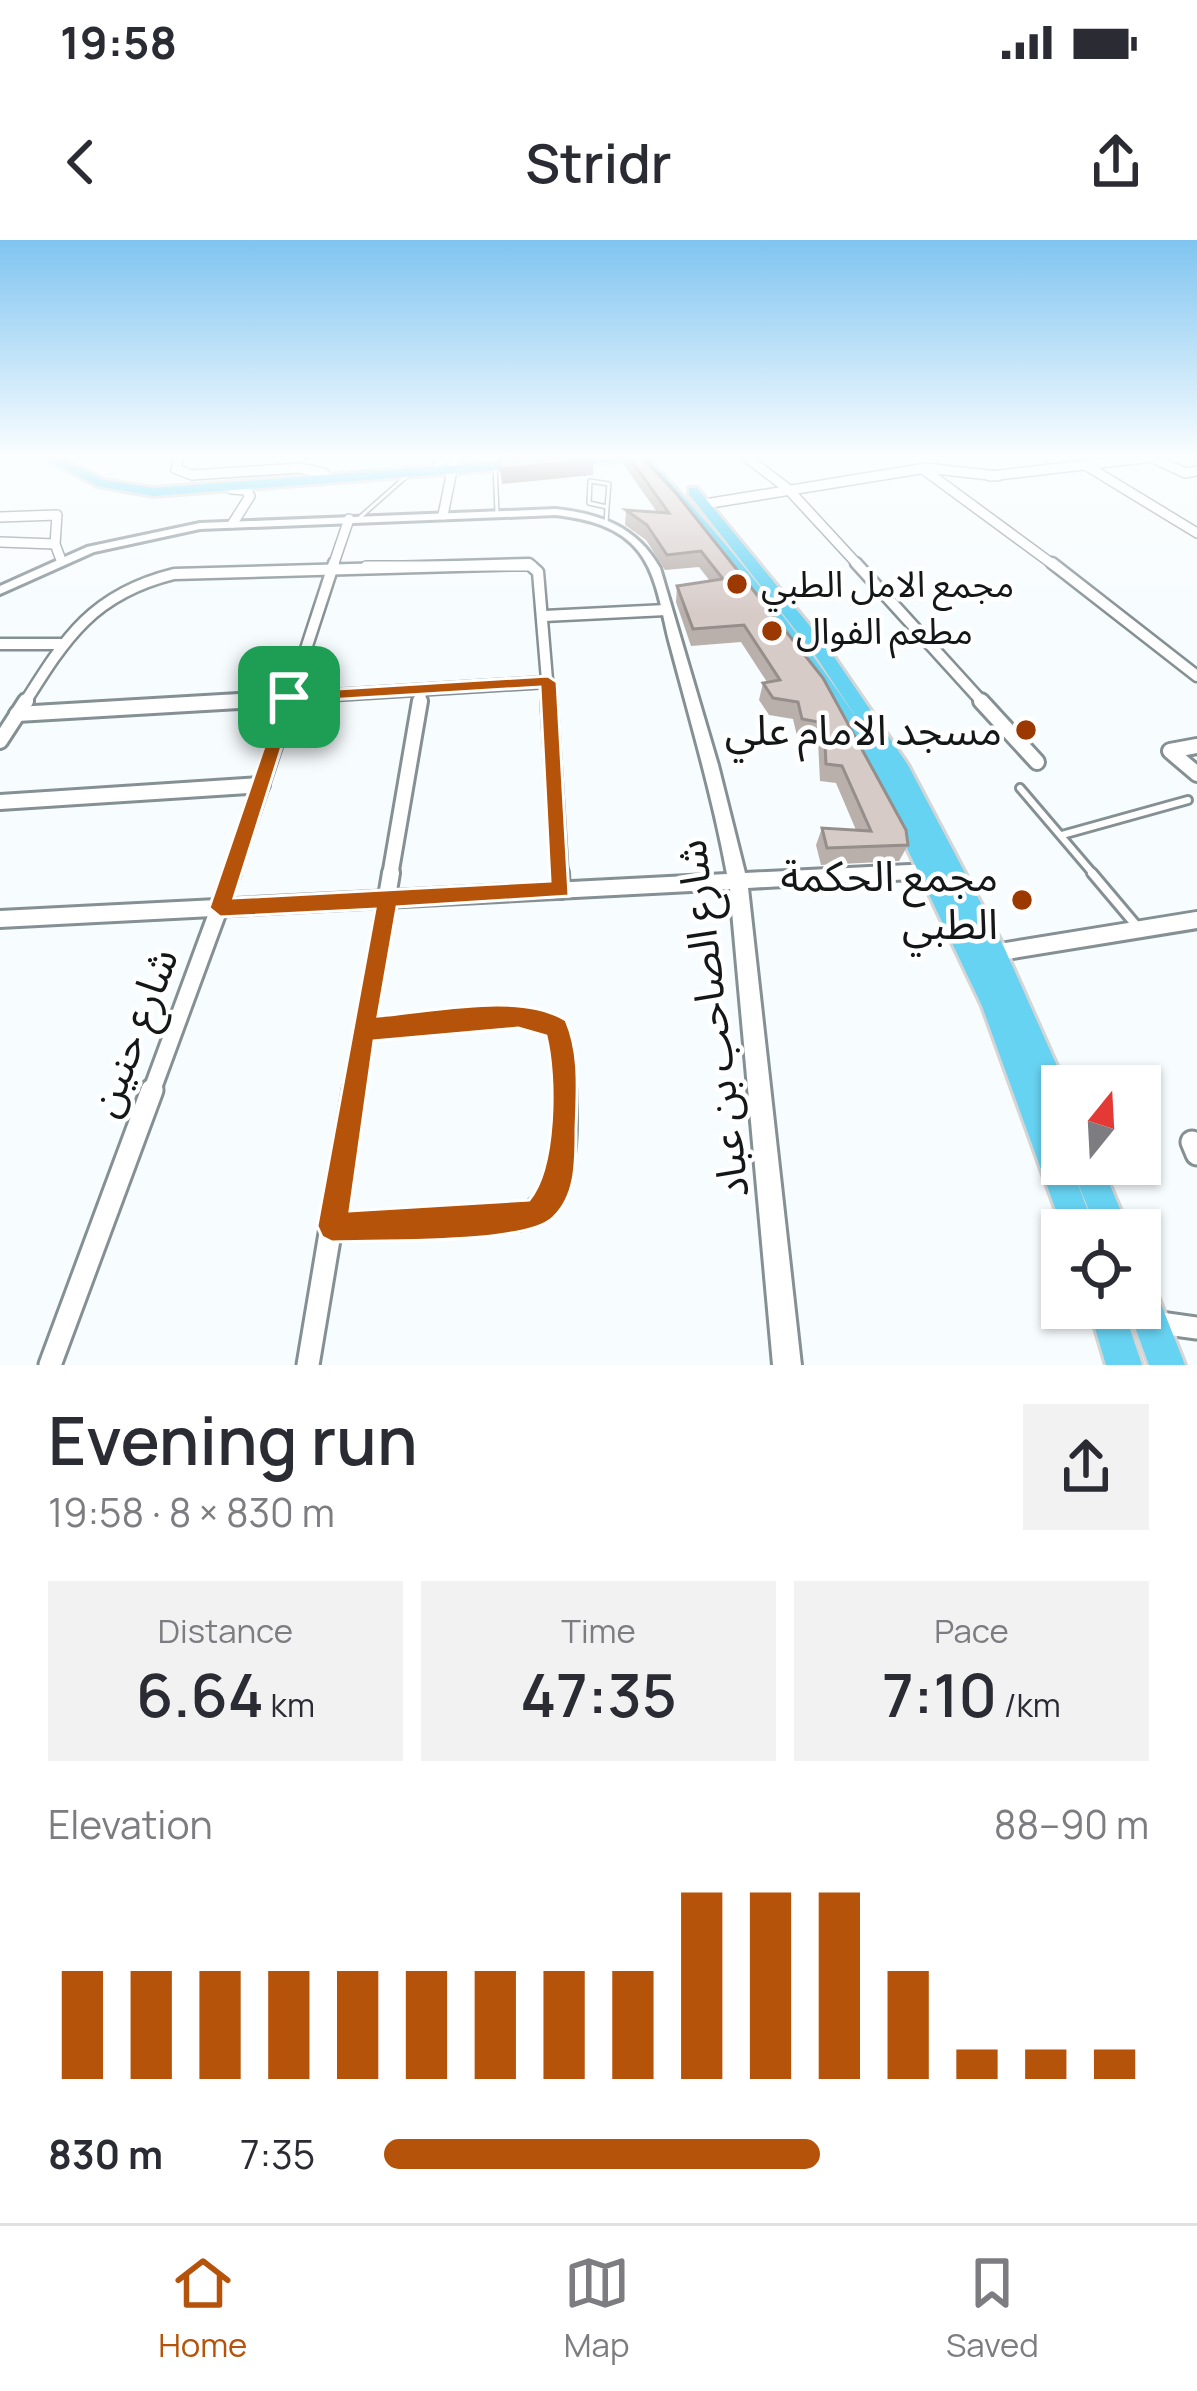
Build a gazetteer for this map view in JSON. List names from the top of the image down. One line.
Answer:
{"streets":{"street":["شارع الصاحب بن عباد","شارع حنين"]},"crossings":[["شارع الصاحب بن عباد","شارع حنين"]],"places":["مجمع الامل الطبي","مطعم الفوال","مسجد الامام علي","مجمع الحكمة الطبي"],"north":"top","page":{"status":"19:58","header":"Stridr","heading":["Evening run","19:58 · 8 × 830 m"],"stats":[["Distance","6.64 km"],["Time","47:35"],["Pace","7:10 /km"]],"chart":["Elevation","88–90 m"],"list":[{"name":"830 m","note":"7:35"}],"tabs":["Home","Map","Saved"]}}
